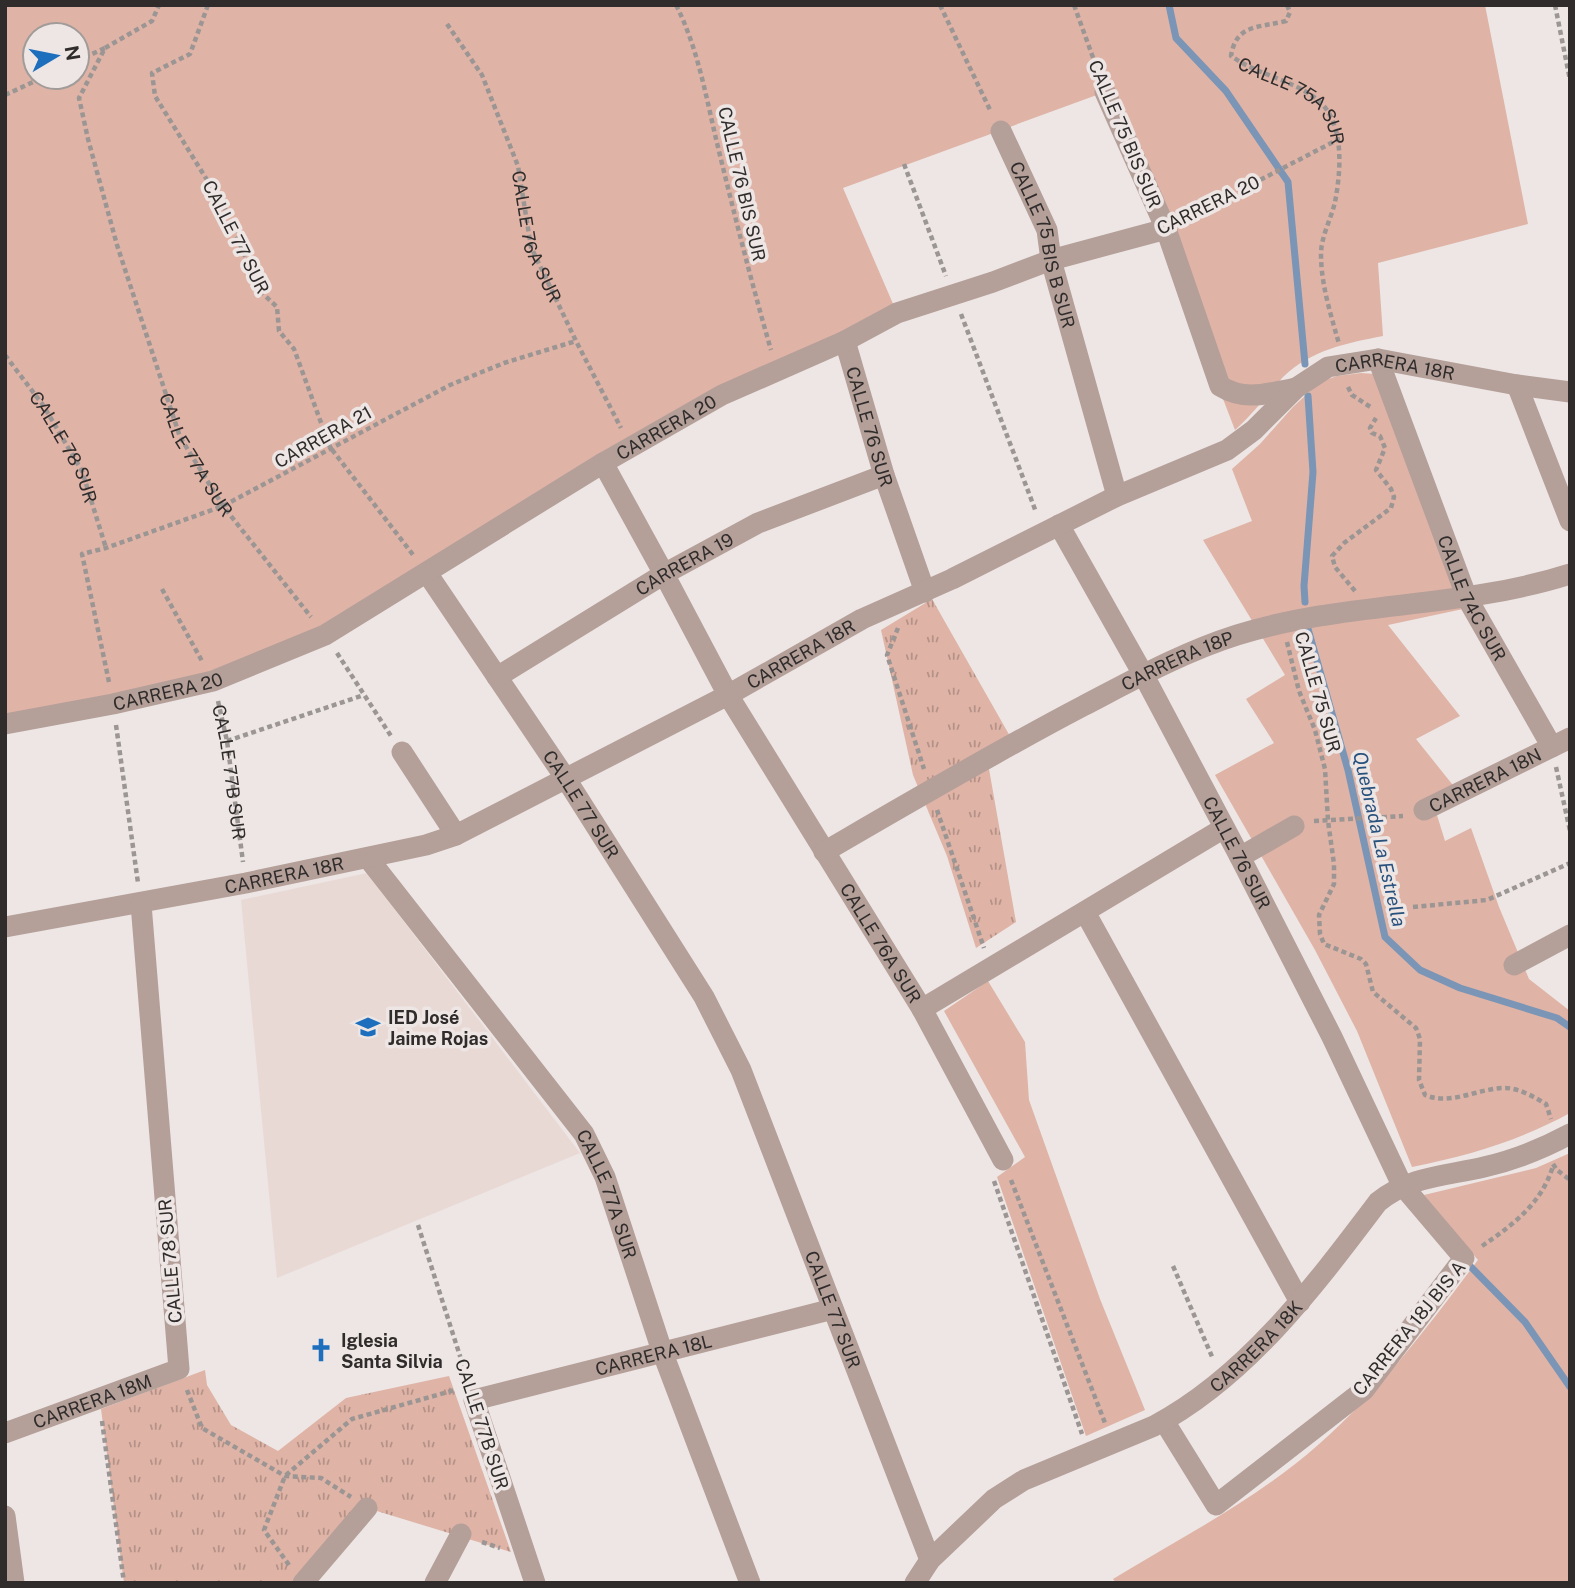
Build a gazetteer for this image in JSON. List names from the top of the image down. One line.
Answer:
{"streets":{"street":["CALLE 75 BIS SUR","CARRERA 20","CALLE 76A SUR","CALLE 77 SUR","CALLE 75 BIS B SUR","CARRERA 18R","CALLE 76 SUR","CALLE 78 SUR","CALLE 77A SUR","CARRERA 19","CALLE 74C SUR","CARRERA 18P","CALLE 77B SUR","CARRERA 18N","CARRERA 18J BIS A","CARRERA 18K","CARRERA 18L","CARRERA 18M"],"path":["CALLE 75A SUR","CALLE 76 BIS SUR","CARRERA 21","CALLE 75 SUR"]},"crossings":[["CALLE 75A SUR","CARRERA 20"],["CALLE 75A SUR","CARRERA 18R"],["CALLE 75 BIS SUR","CARRERA 20"],["CALLE 75 BIS SUR","CARRERA 18R"],["CALLE 76 BIS SUR","CARRERA 20"],["CARRERA 20","CALLE 76A SUR"],["CARRERA 20","CALLE 77 SUR"],["CARRERA 20","CALLE 75 BIS B SUR"],["CARRERA 20","CALLE 76 SUR"],["CARRERA 20","CALLE 77A SUR"],["CARRERA 20","CALLE 77B SUR"],["CALLE 76A SUR","CARRERA 18R"],["CALLE 76A SUR","CARRERA 21"],["CALLE 76A SUR","CARRERA 19"],["CALLE 76A SUR","CARRERA 18P"],["CALLE 77 SUR","CARRERA 18R"],["CALLE 77 SUR","CARRERA 21"],["CALLE 77 SUR","CARRERA 19"],["CALLE 77 SUR","CARRERA 18K"],["CALLE 77 SUR","CARRERA 18L"],["CALLE 75 BIS B SUR","CARRERA 18R"],["CARRERA 18R","CALLE 76 SUR"],["CARRERA 18R","CALLE 78 SUR"],["CARRERA 18R","CALLE 77A SUR"],["CARRERA 18R","CALLE 74C SUR"],["CARRERA 18R","CALLE 77B SUR"],["CALLE 76 SUR","CARRERA 19"],["CALLE 76 SUR","CARRERA 18P"],["CALLE 76 SUR","CARRERA 18K"],["CARRERA 21","CALLE 78 SUR"],["CARRERA 21","CALLE 77A SUR"],["CALLE 78 SUR","CARRERA 18M"],["CALLE 77A SUR","CARRERA 18L"],["CALLE 74C SUR","CARRERA 18P"],["CALLE 74C SUR","CARRERA 18N"],["CARRERA 18P","CALLE 75 SUR"],["CALLE 75 SUR","CARRERA 18N"],["CALLE 75 SUR","CARRERA 18K"],["CALLE 77B SUR","CARRERA 18L"],["CARRERA 18J BIS A","CARRERA 18K"]],"water":["Quebrada La Estrella"],"places":{"school or university":["IED José Jaime Rojas"],"church":["Iglesia Santa Silvia"]},"north":"right"}
